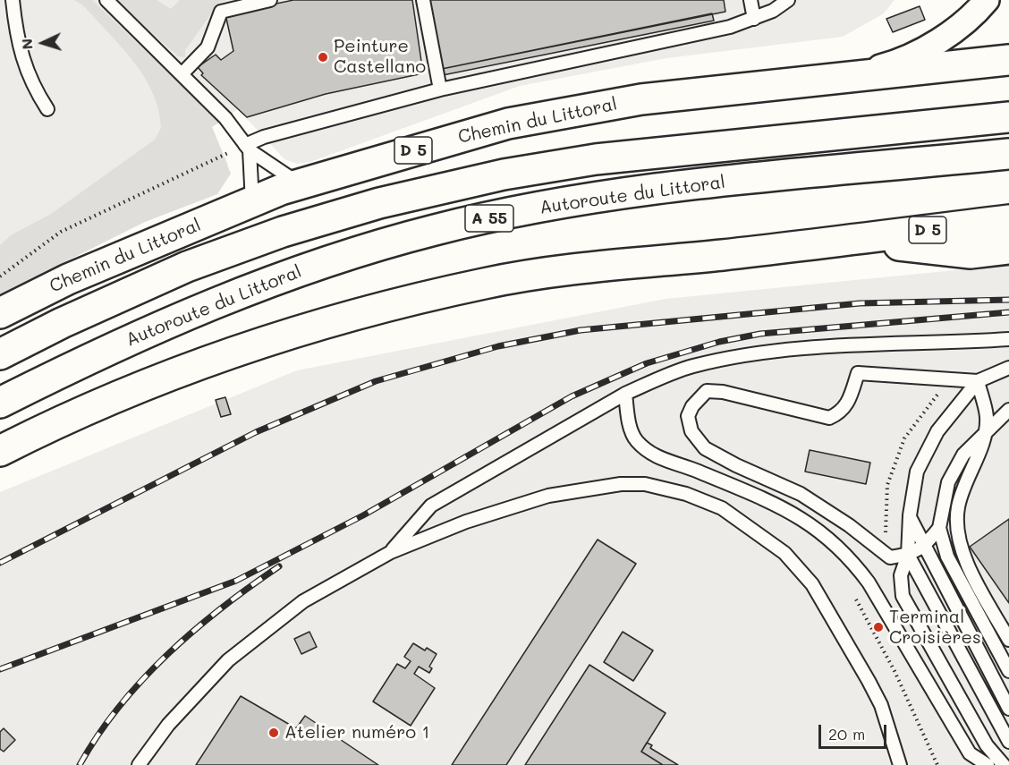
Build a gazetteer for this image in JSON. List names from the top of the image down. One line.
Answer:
{"streets":{"main road":["Chemin du Littoral","D 5","Autoroute du Littoral","A 55"]},"places":["Peinture Castellano","Terminal Croisières","Atelier numéro 1"],"scale_bar":"20 m","north":"left"}
